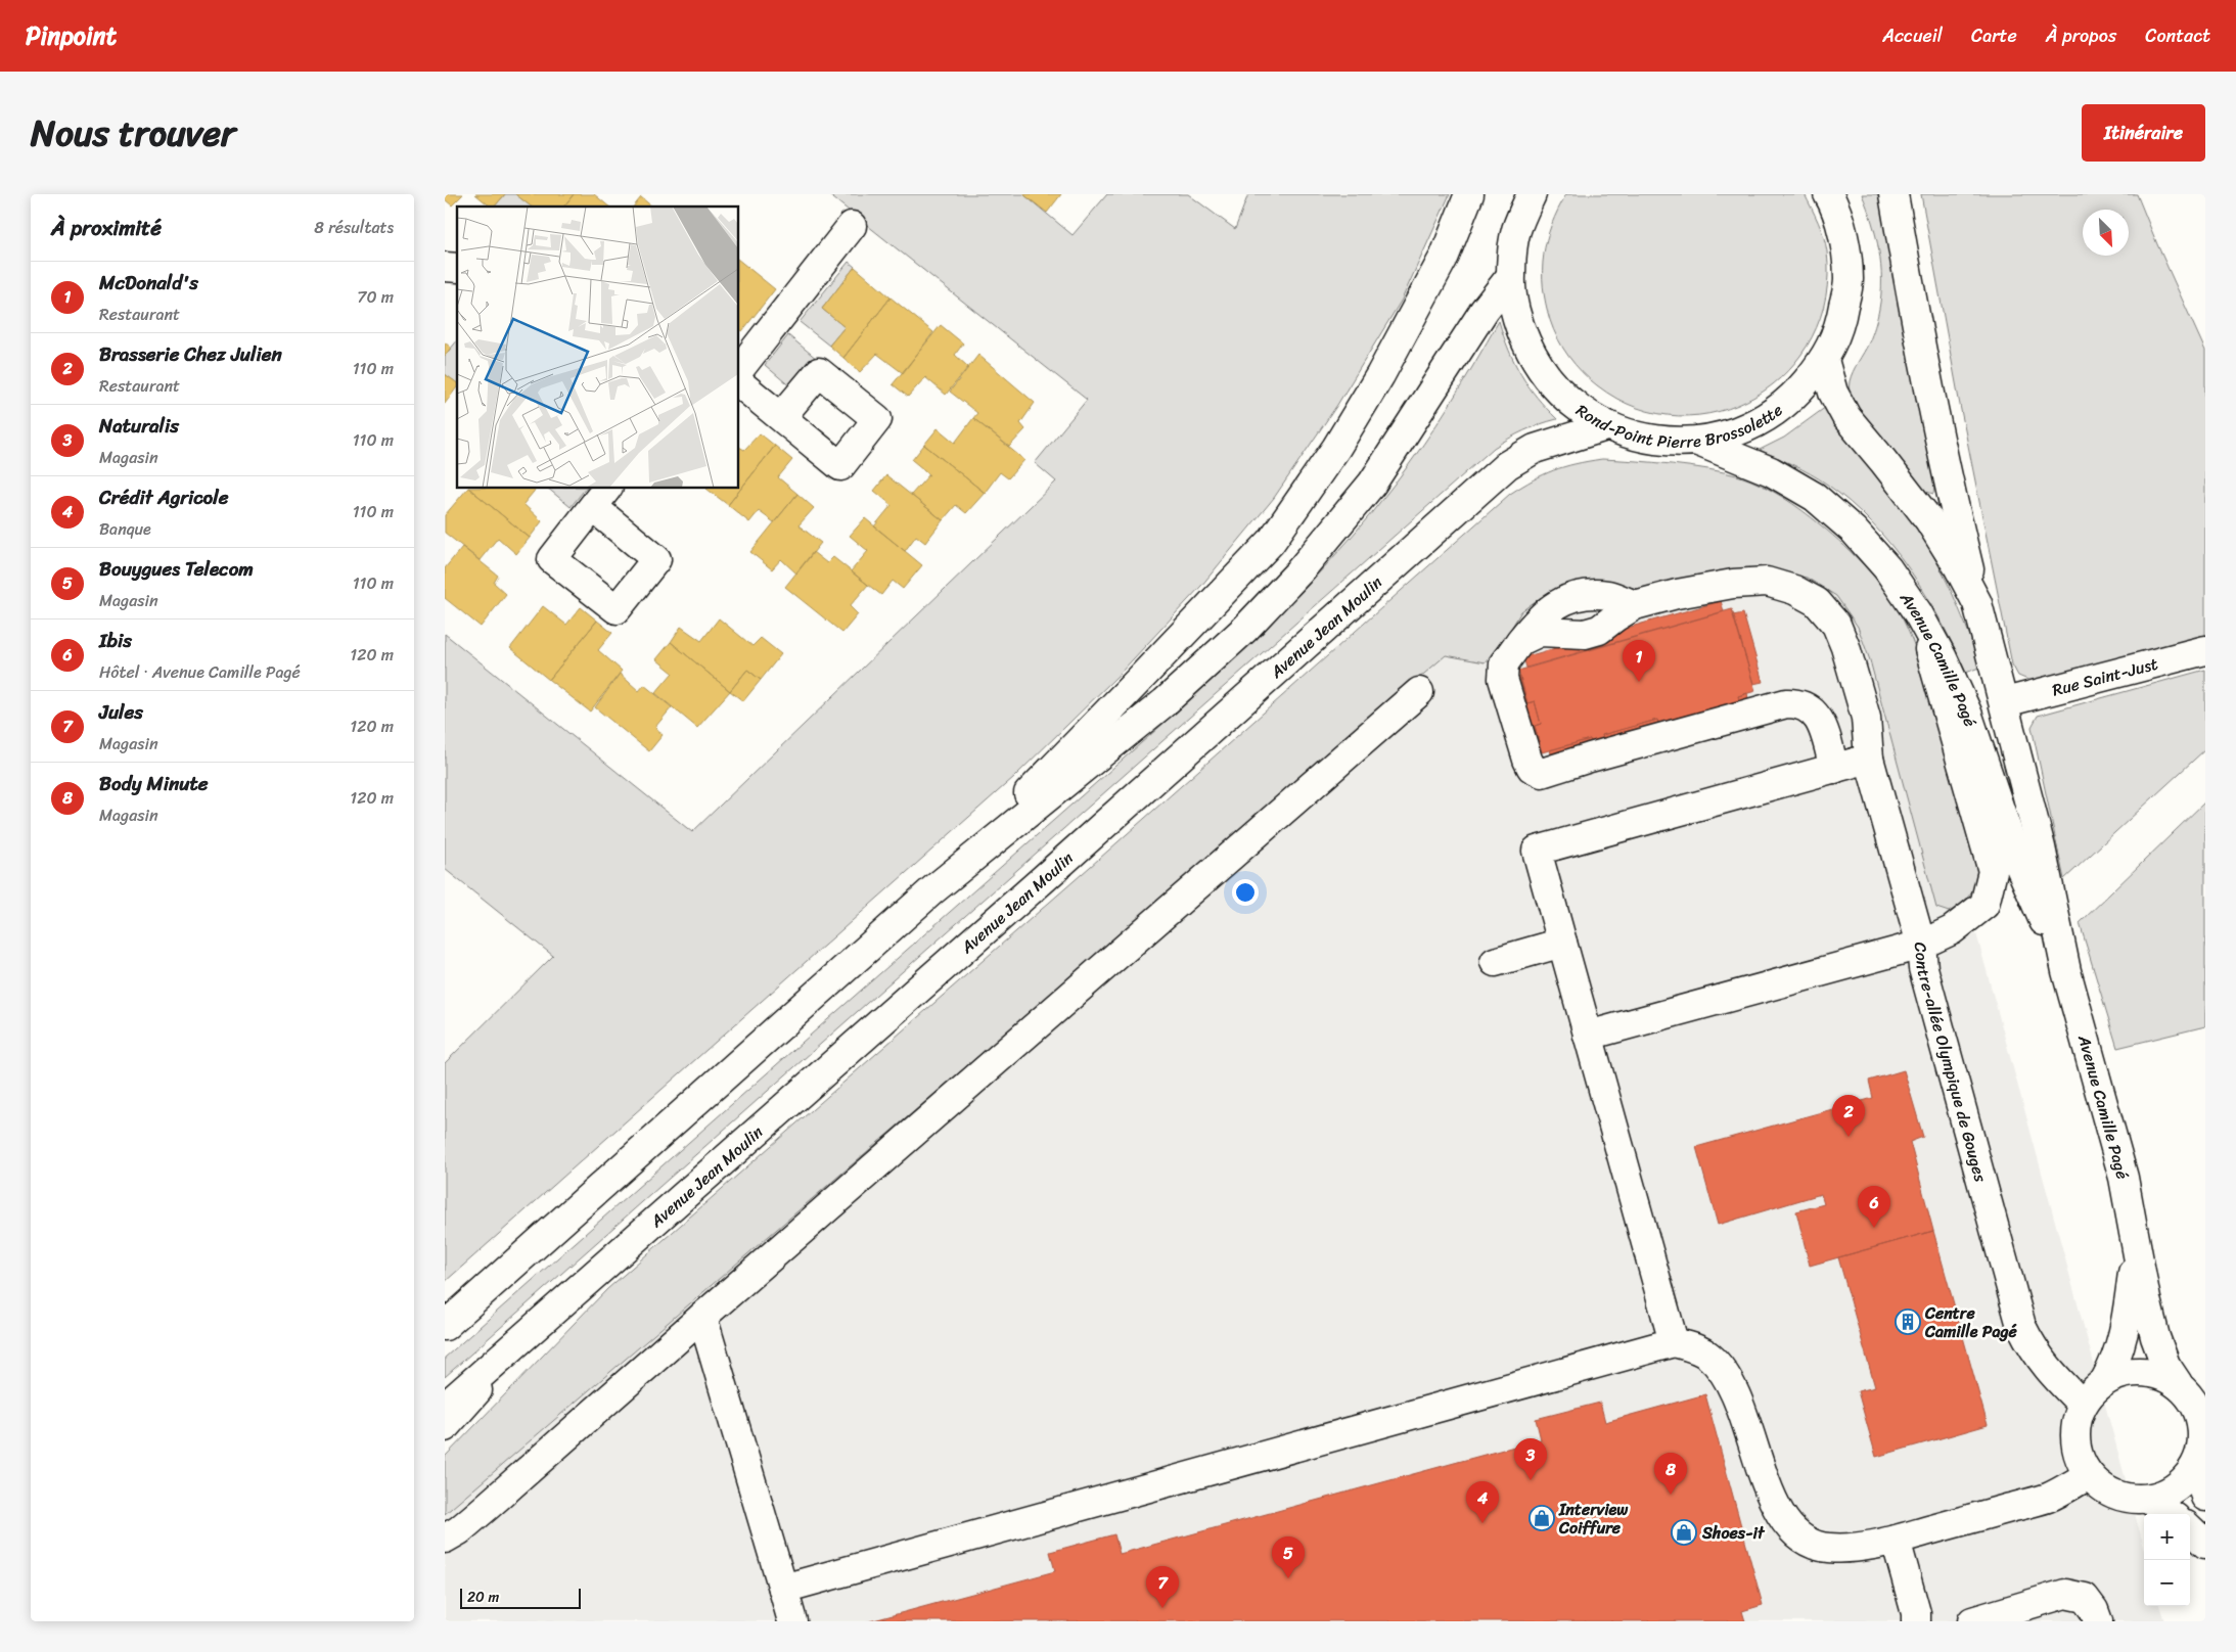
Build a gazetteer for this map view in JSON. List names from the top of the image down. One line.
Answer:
{"streets":{"main road":["Rond-Point Pierre Brossolette","Avenue Jean Moulin","Avenue Camille Pagé","Rue Saint-Just","Contre-allée Olympique de Gouges"]},"crossings":[["Rond-Point Pierre Brossolette","Avenue Jean Moulin"],["Rond-Point Pierre Brossolette","Avenue Camille Pagé"],["Avenue Camille Pagé","Rue Saint-Just"],["Avenue Camille Pagé","Contre-allée Olympique de Gouges"]],"places":{"building":["Centre Camille Pagé"],"shop":["Interview Coiffure","Shoes-it"]},"scale_bar":"20 m","north":"bottom right","page":{"header":"Pinpoint","nav":["Accueil","Carte","À propos","Contact"],"title":"Nous trouver","buttons":"Itinéraire","heading":["À proximité","8 résultats"],"list":[{"mark":"1","name":"McDonald's","note":"Restaurant","value":"70 m"},{"mark":"2","name":"Brasserie Chez Julien","note":"Restaurant","value":"110 m"},{"mark":"3","name":"Naturalis","note":"Magasin","value":"110 m"},{"mark":"4","name":"Crédit Agricole","note":"Banque","value":"110 m"},{"mark":"5","name":"Bouygues Telecom","note":"Magasin","value":"110 m"},{"mark":"6","name":"Ibis","note":"Hôtel · Avenue Camille Pagé","value":"120 m"},{"mark":"7","name":"Jules","note":"Magasin","value":"120 m"},{"mark":"8","name":"Body Minute","note":"Magasin","value":"120 m"}],"pins":["1","2","6","3","8","4","5","7"],"map_buttons":["+","−"],"scale":"20 m"}}
